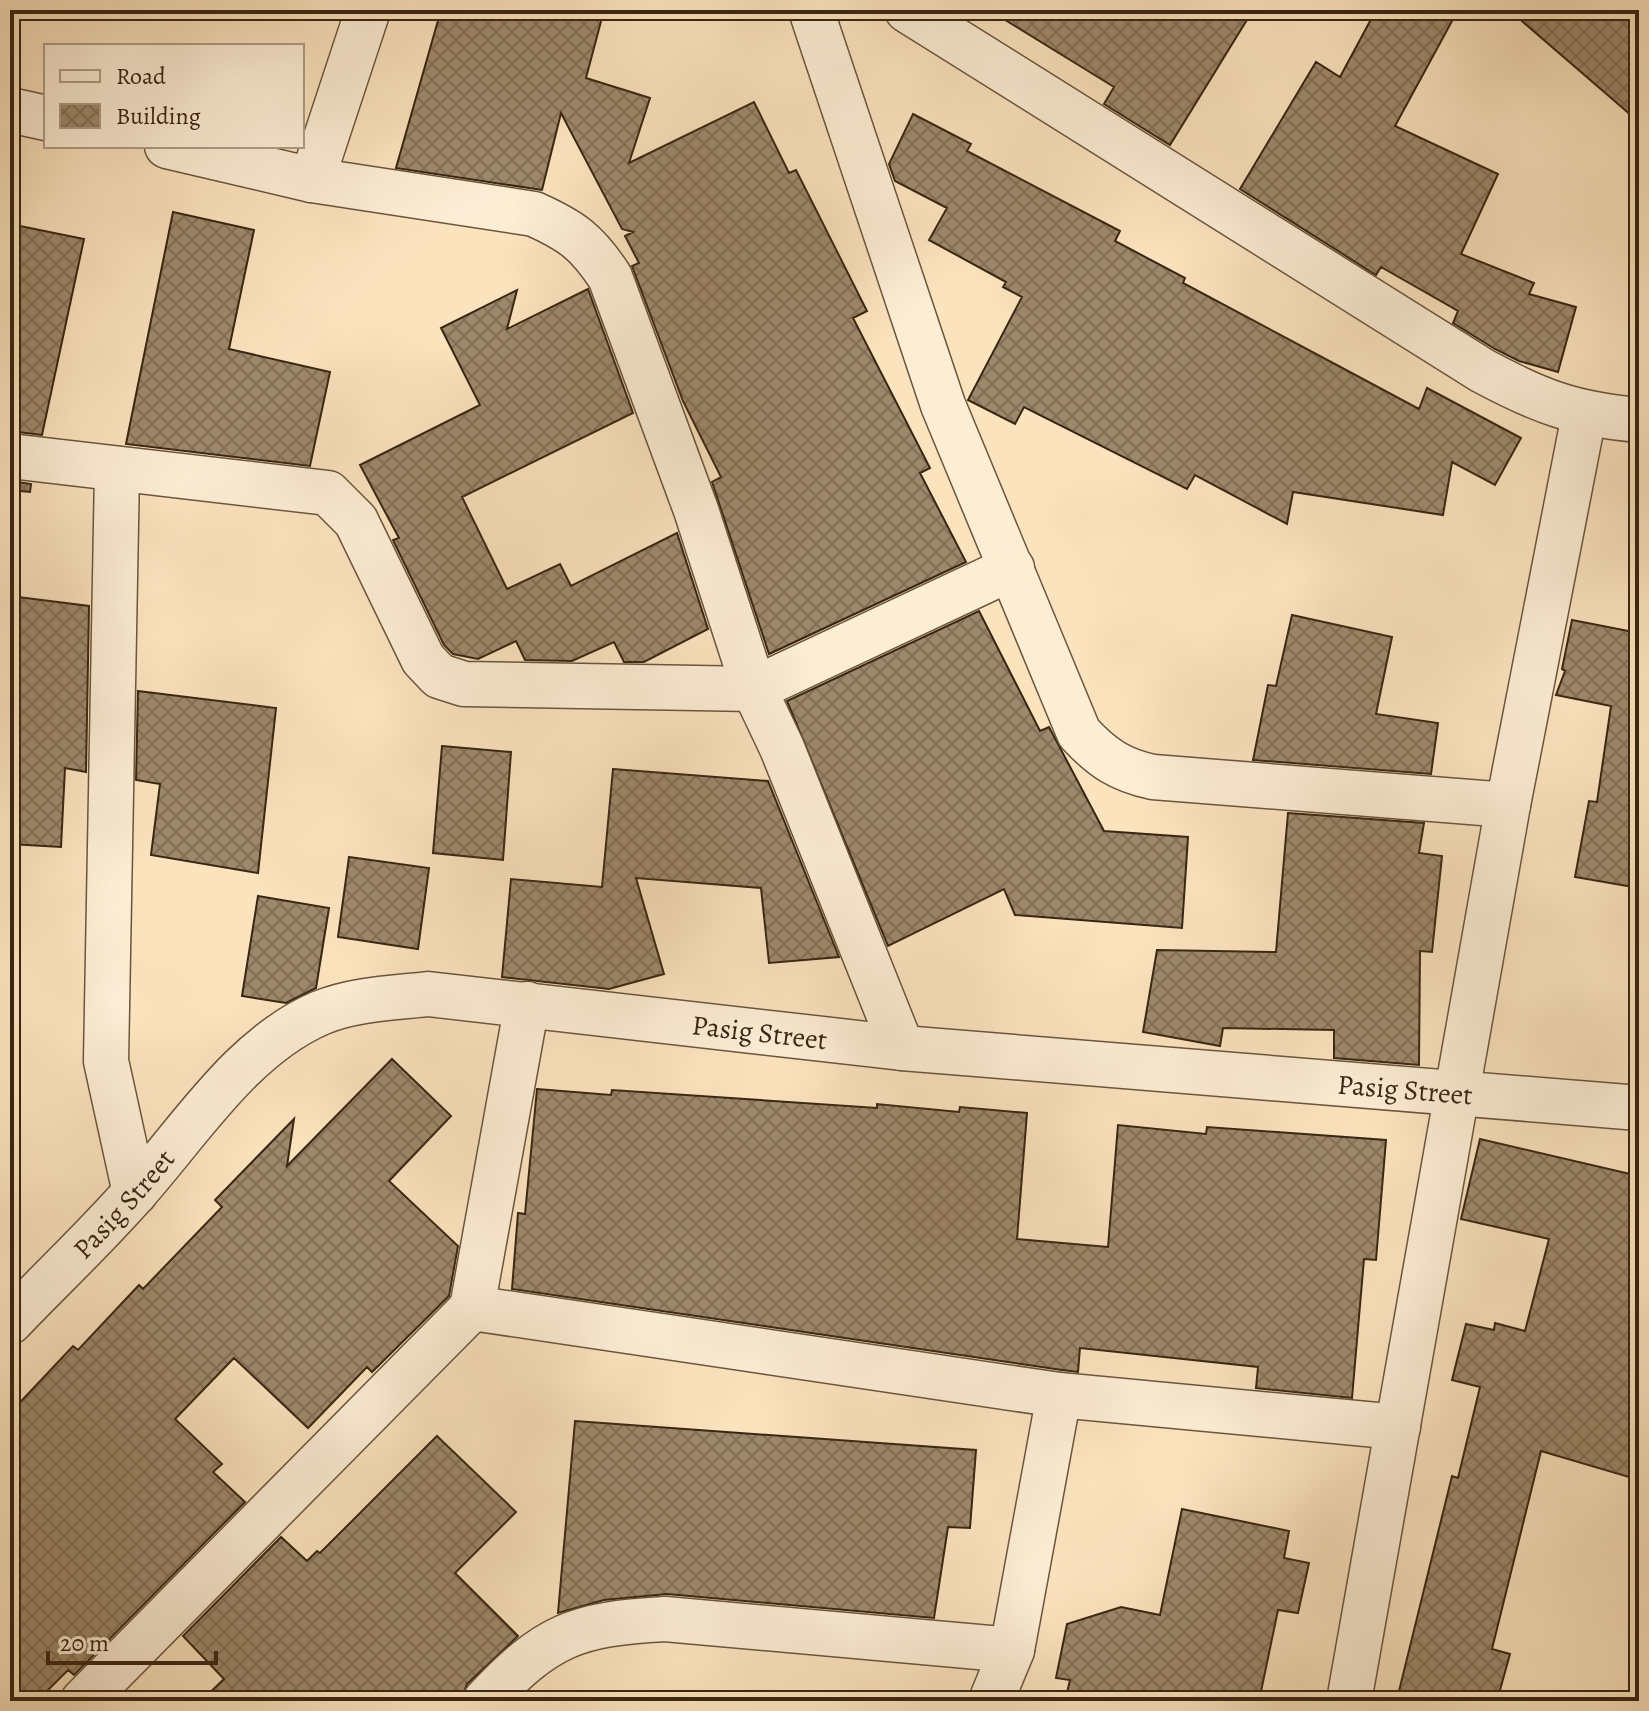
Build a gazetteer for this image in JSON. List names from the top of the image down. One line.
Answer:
{"streets":{"street":["Pasig Street"]},"legend":["Road","Building"],"scale_bar":"20 m"}
